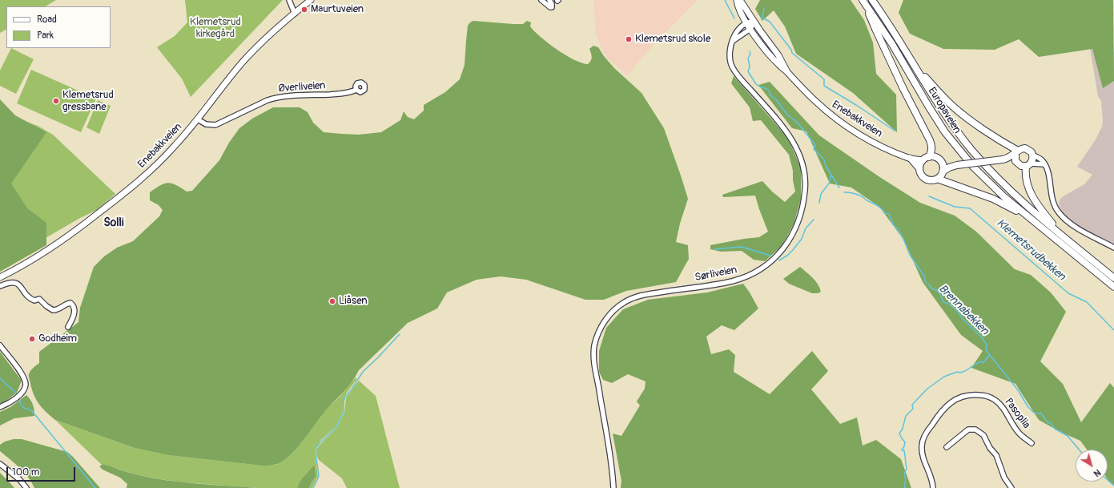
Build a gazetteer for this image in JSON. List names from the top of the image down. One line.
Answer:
{"streets":{"highway":["Europaveien"],"main road":["Enebakkveien"],"street":["Øverliveien","Sørliveien","Pasoplia"]},"crossings":[["Øverliveien","Enebakkveien"],["Enebakkveien","Sørliveien"]],"districts":["Solli"],"water":["Klemetsrudbekken","Brennabekken"],"parks":["Klemetsrud kirkegård"],"places":["Maurtuveien","Klemetsrud skole","Klemetsrud gressbane","Liåsen","Godheim"],"legend":["Road","Park"],"scale_bar":"100 m","north":"bottom right"}
